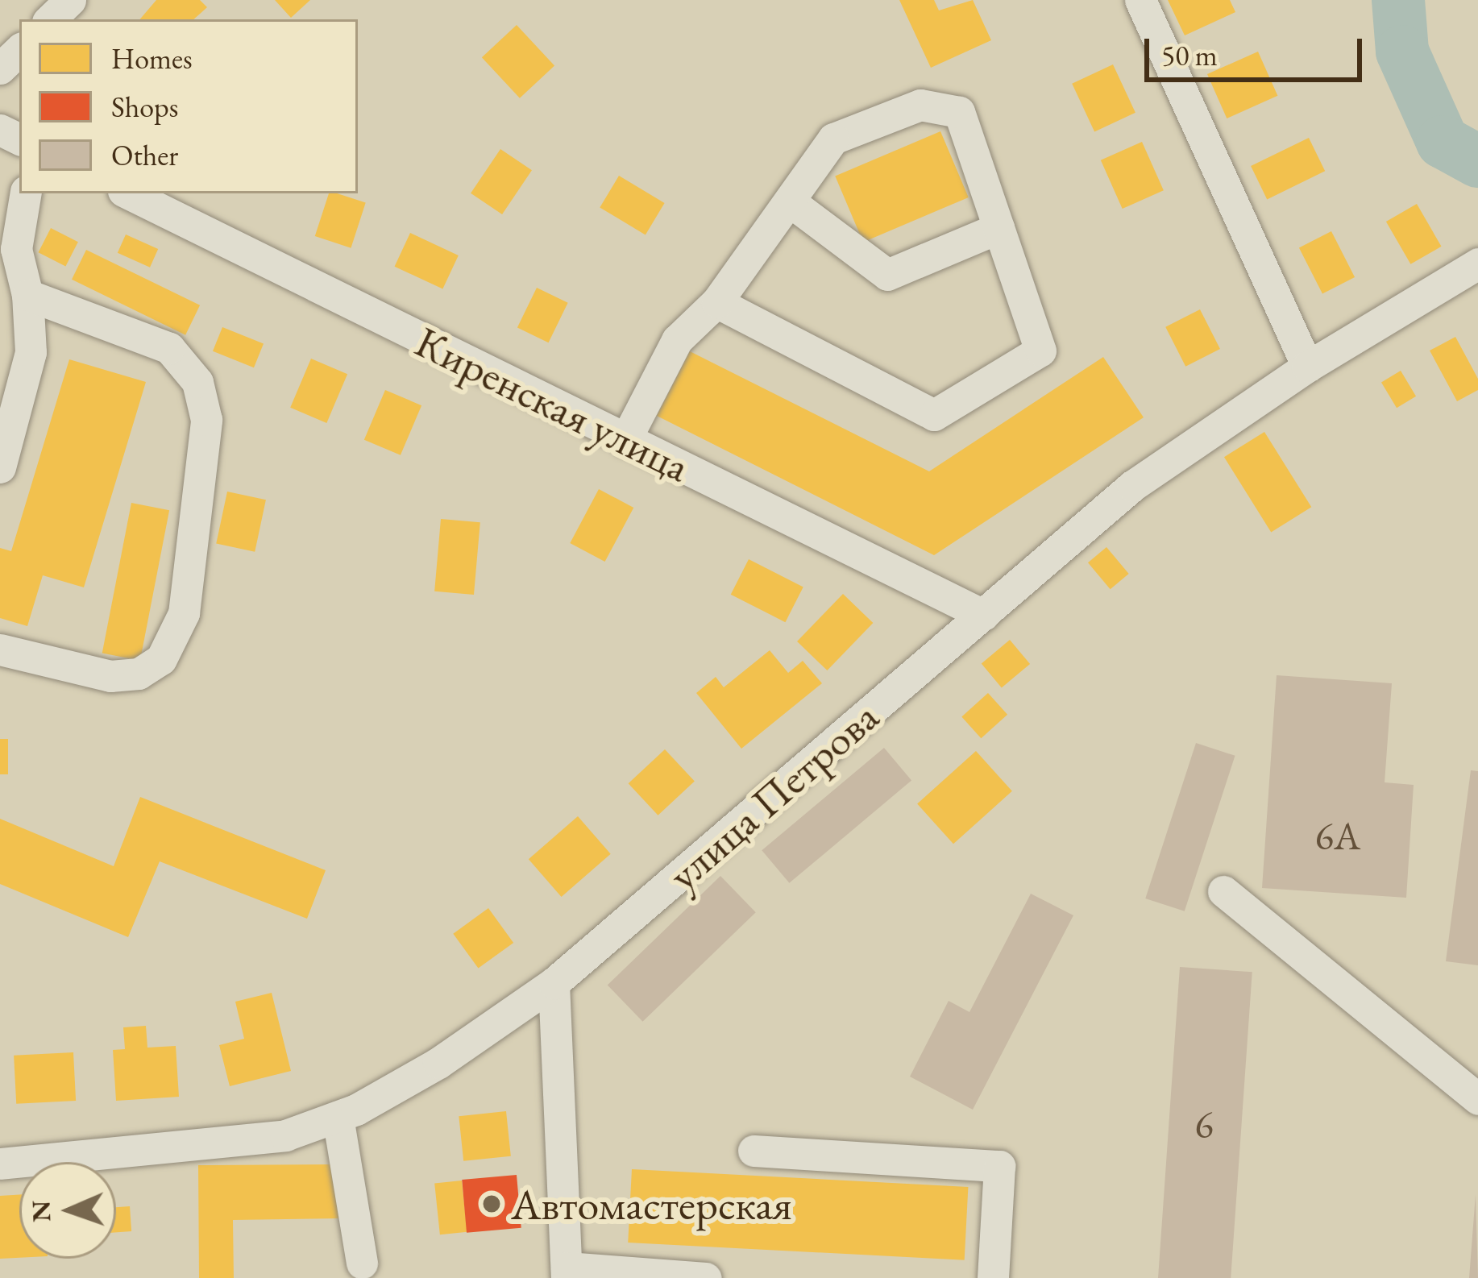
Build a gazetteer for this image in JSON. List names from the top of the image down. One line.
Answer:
{"streets":{"street":["Киренская улица","улица Петрова"]},"crossings":[["Киренская улица","улица Петрова"]],"places":["Автомастерская"],"house_numbers":["6А","6"],"legend":["Homes","Shops","Other"],"scale_bar":"50 m","north":"left"}
